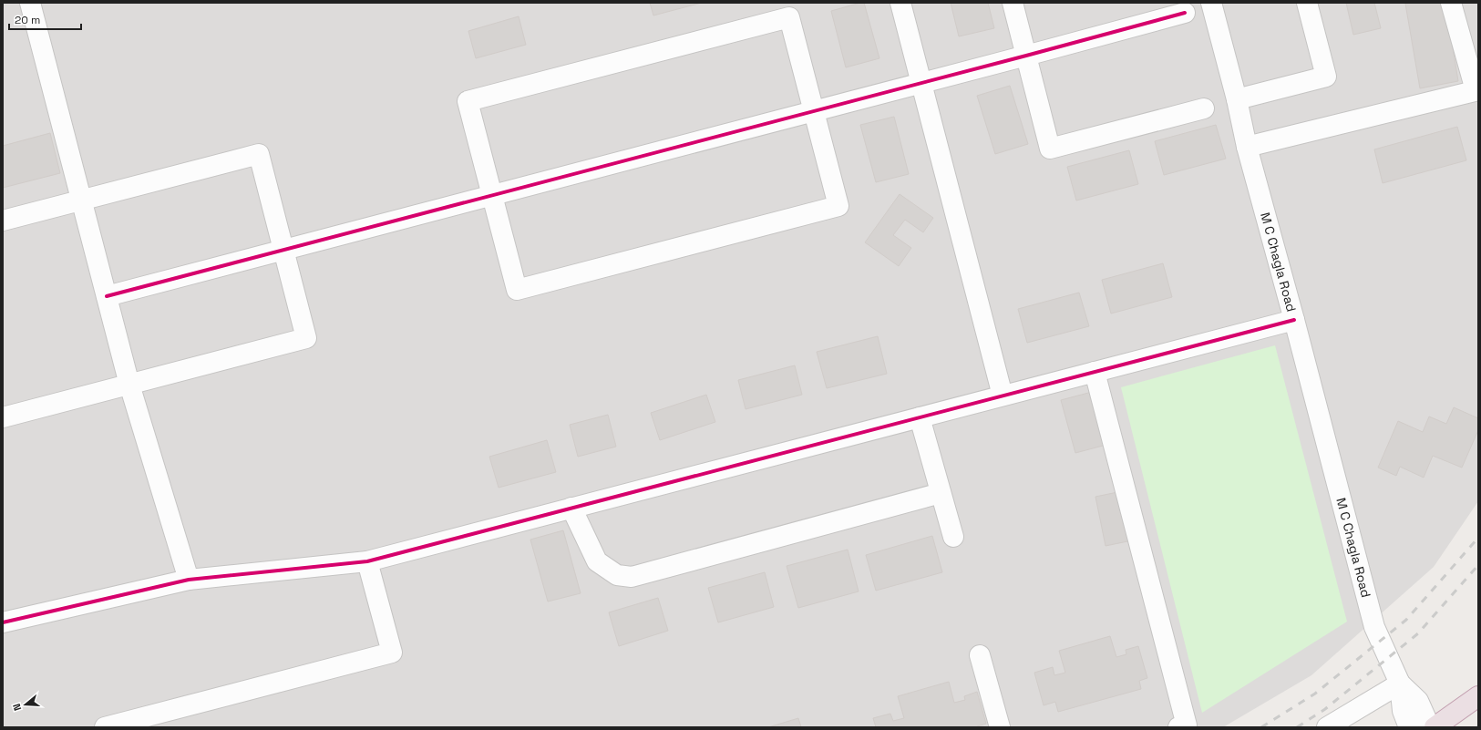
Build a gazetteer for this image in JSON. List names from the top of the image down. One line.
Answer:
{"streets":{"street":["M C Chagla Road"]},"scale_bar":"20 m","north":"left"}
